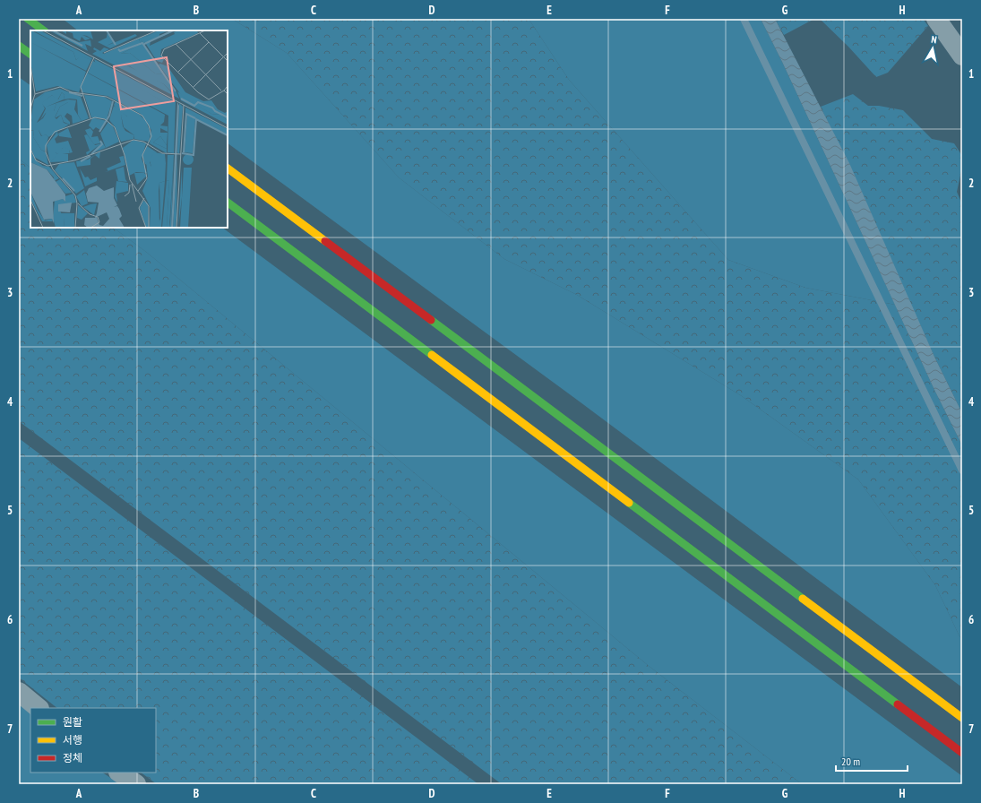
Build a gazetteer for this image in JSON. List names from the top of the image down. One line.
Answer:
{"legend":["원활","서행","정체"],"scale_bar":"20 m","north":"top","grid":{"columns":["A","B","C","D","E","F","G","H"],"rows":["1","2","3","4","5","6","7"]}}
